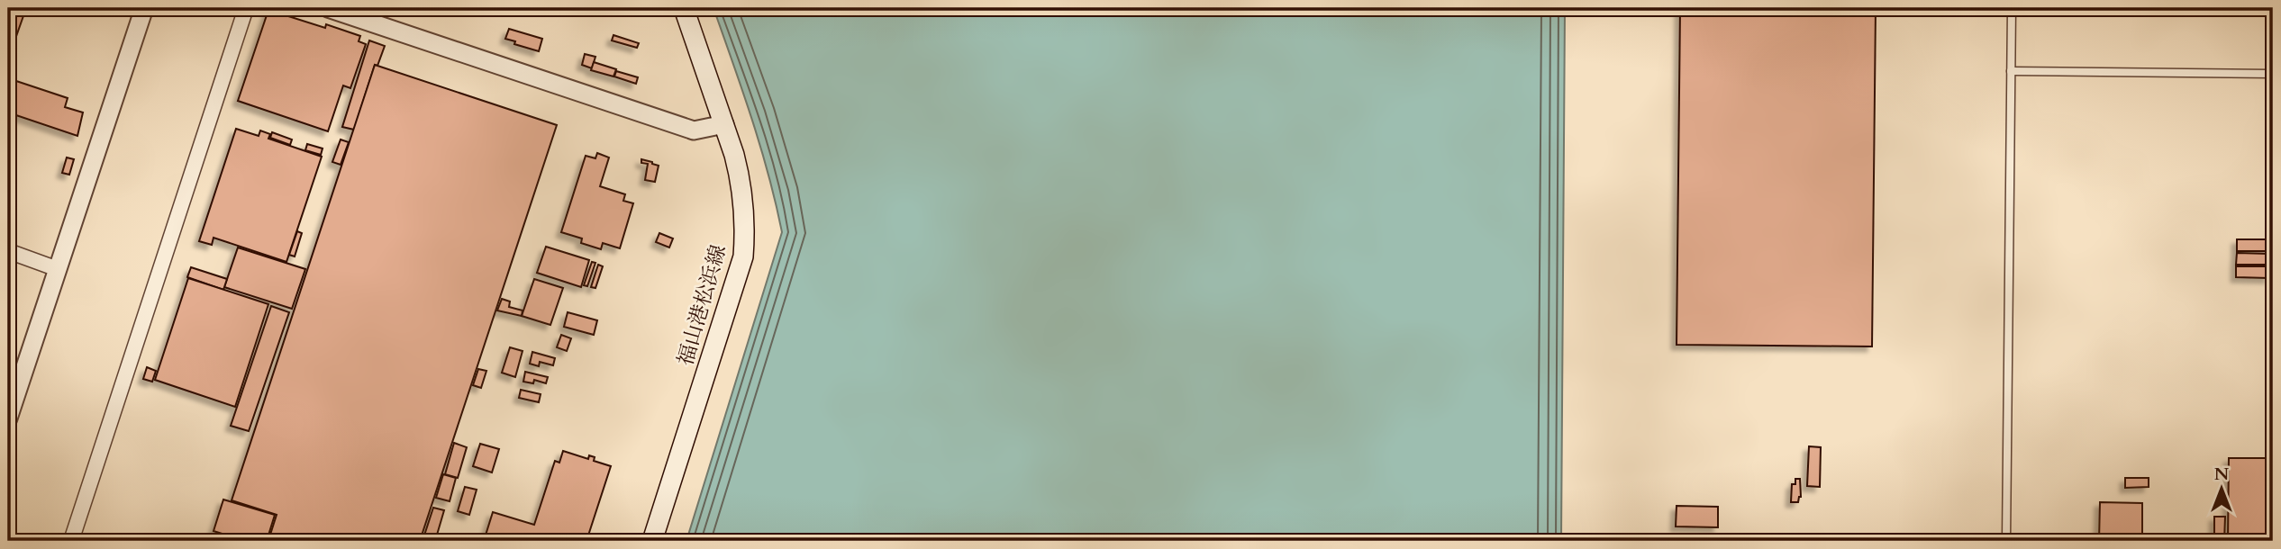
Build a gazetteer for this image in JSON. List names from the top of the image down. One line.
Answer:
{"streets":{"main road":["福山港松浜線"]},"north":"top"}
